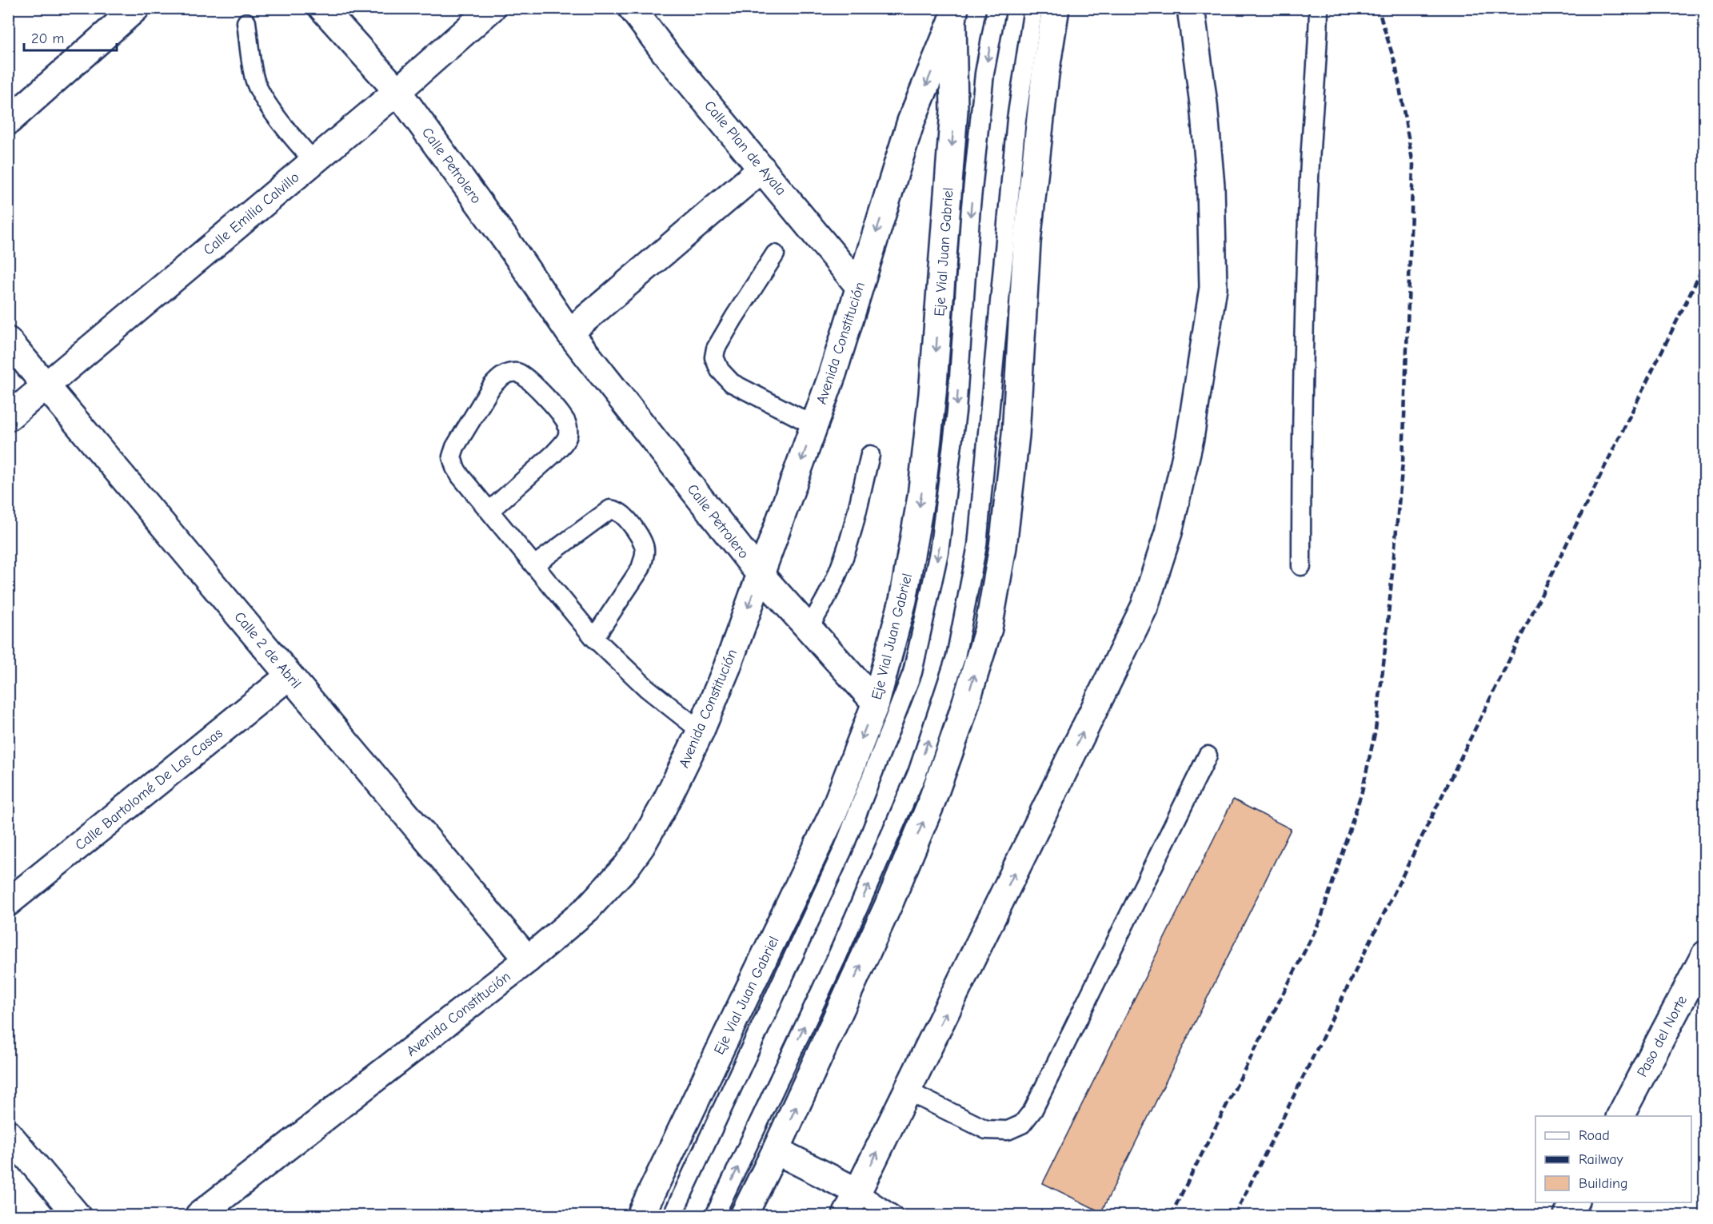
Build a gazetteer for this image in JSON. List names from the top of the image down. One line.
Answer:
{"streets":{"street":["Calle Plan de Ayala","Calle Petrolero","Calle Emilia Calvillo","Eje Vial Juan Gabriel","Avenida Constitución","Calle 2 de Abril","Calle Bartolomé De Las Casas","Paso del Norte"]},"crossings":[["Calle Plan de Ayala","Avenida Constitución"],["Calle Petrolero","Calle Emilia Calvillo"],["Calle Petrolero","Eje Vial Juan Gabriel"],["Calle Petrolero","Avenida Constitución"],["Calle Emilia Calvillo","Calle 2 de Abril"],["Eje Vial Juan Gabriel","Avenida Constitución"],["Avenida Constitución","Calle 2 de Abril"],["Calle 2 de Abril","Calle Bartolomé De Las Casas"]],"legend":["Road","Railway","Building"],"scale_bar":"20 m"}
